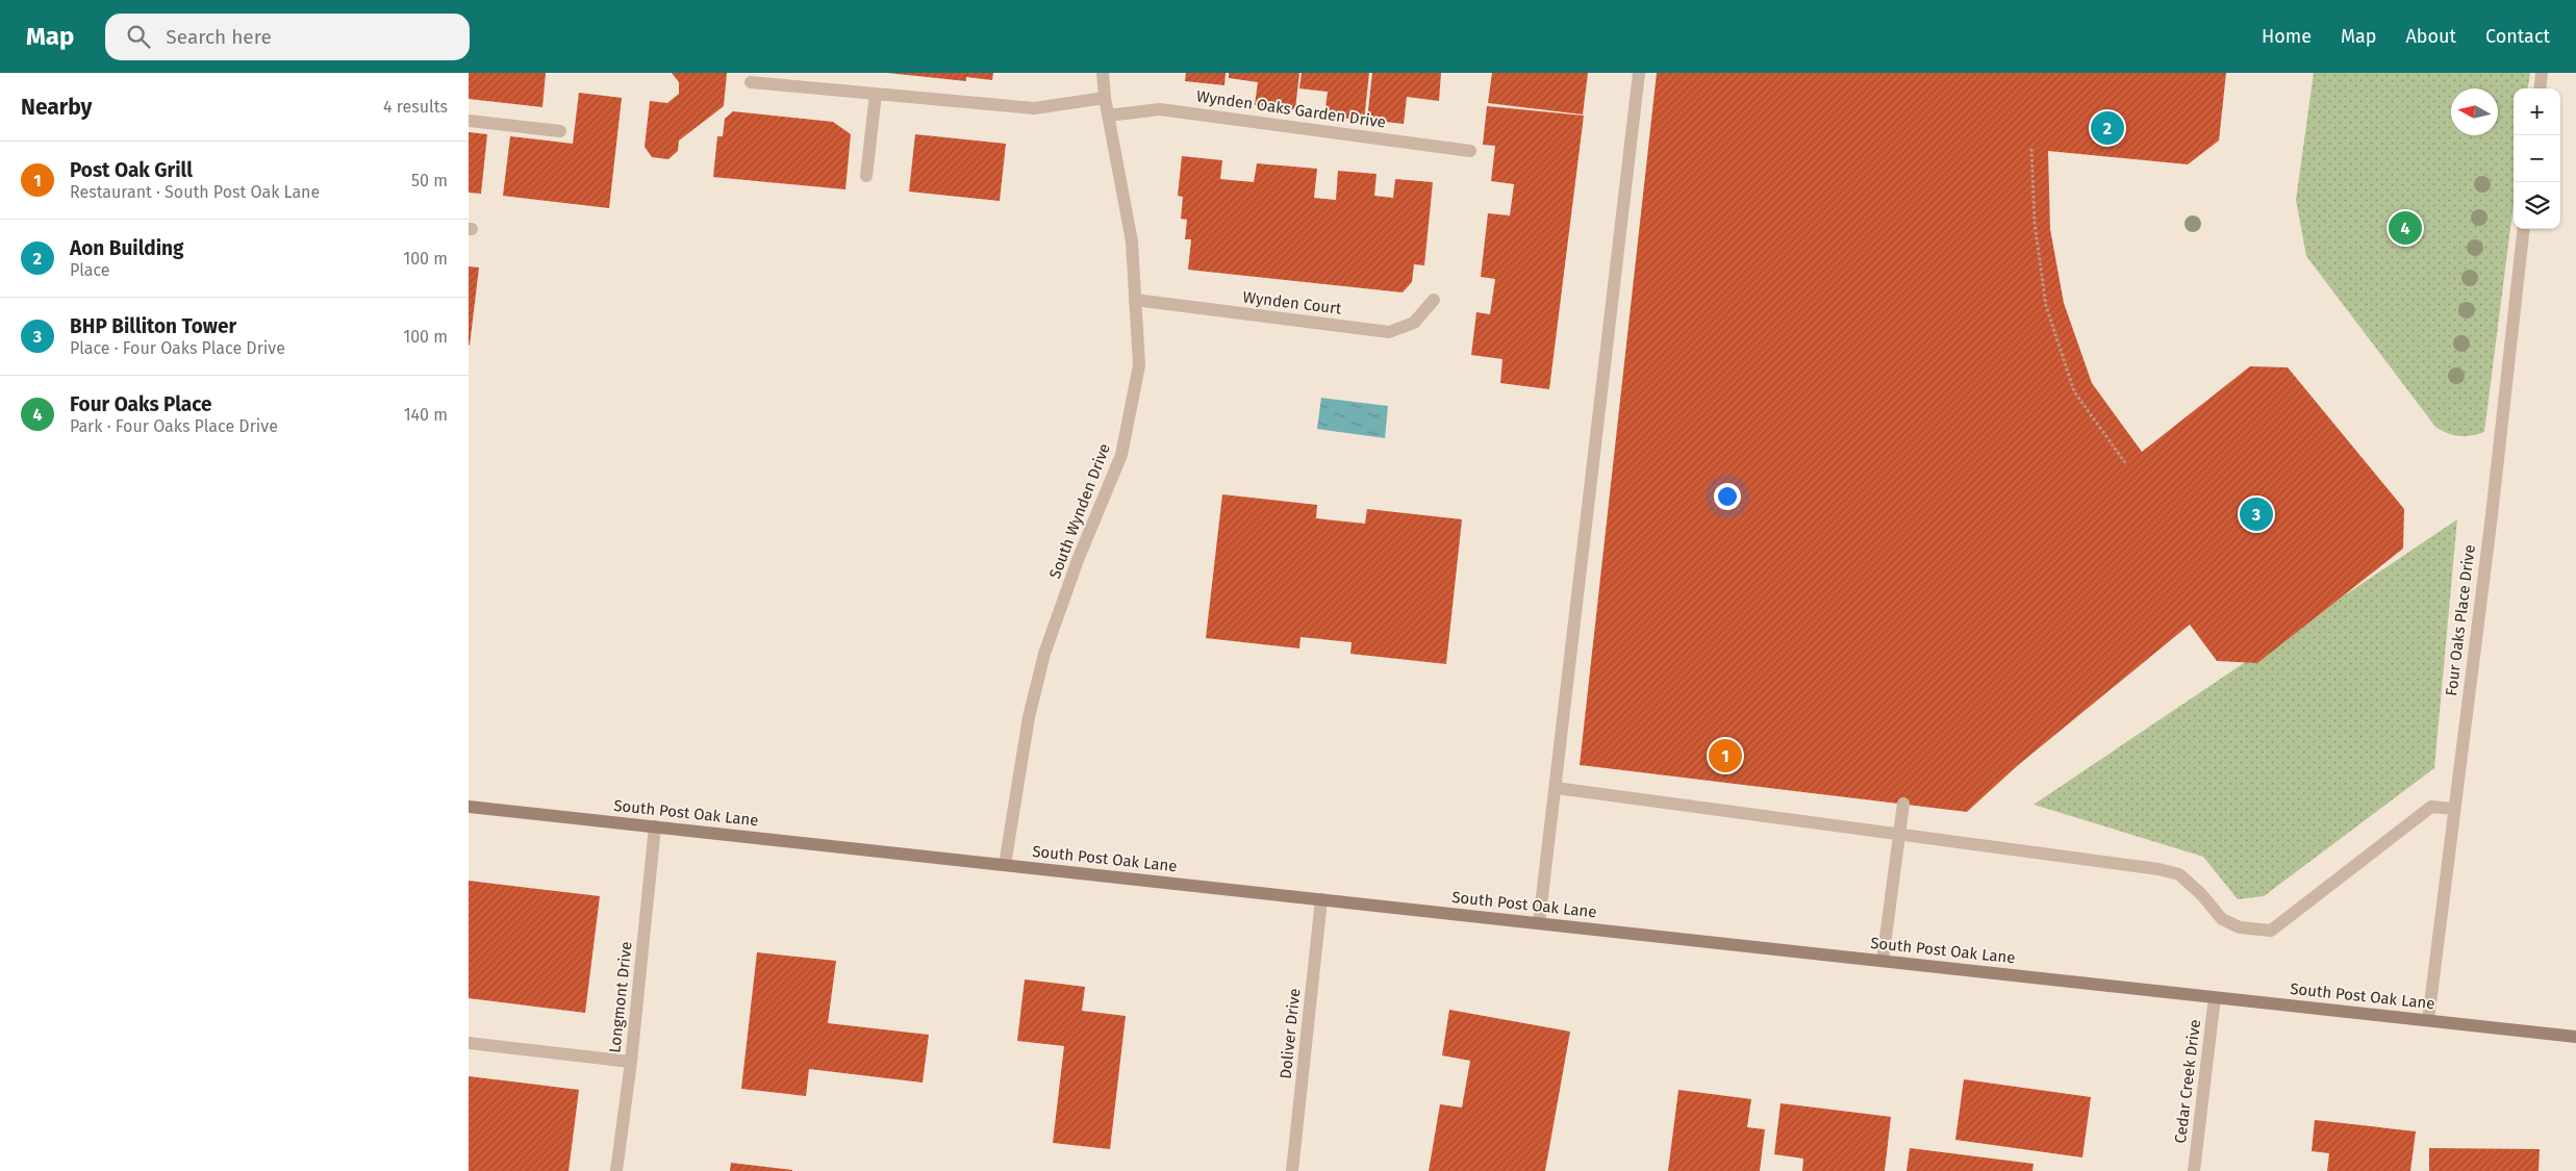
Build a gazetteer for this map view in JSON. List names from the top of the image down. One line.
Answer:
{"streets":{"main road":["South Post Oak Lane"],"street":["Wynden Oaks Garden Drive","Wynden Court","South Wynden Drive","Four Oaks Place Drive","Longmont Drive","Doliver Drive","Cedar Creek Drive"]},"crossings":[["Wynden Oaks Garden Drive","South Wynden Drive"],["Wynden Court","South Wynden Drive"],["South Wynden Drive","South Post Oak Lane"],["Four Oaks Place Drive","South Post Oak Lane"],["South Post Oak Lane","Longmont Drive"],["South Post Oak Lane","Doliver Drive"],["South Post Oak Lane","Cedar Creek Drive"]],"north":"left","page":{"header":"Map","search":"Search here","nav":["Home","Map","About","Contact"],"heading":["Nearby","4 results"],"map_buttons":["+","−"],"pins":["2","4","3","1"],"list":[{"mark":"1","name":"Post Oak Grill","note":"Restaurant · South Post Oak Lane","value":"50 m"},{"mark":"2","name":"Aon Building","note":"Place","value":"100 m"},{"mark":"3","name":"BHP Billiton Tower","note":"Place · Four Oaks Place Drive","value":"100 m"},{"mark":"4","name":"Four Oaks Place","note":"Park · Four Oaks Place Drive","value":"140 m"}]}}
